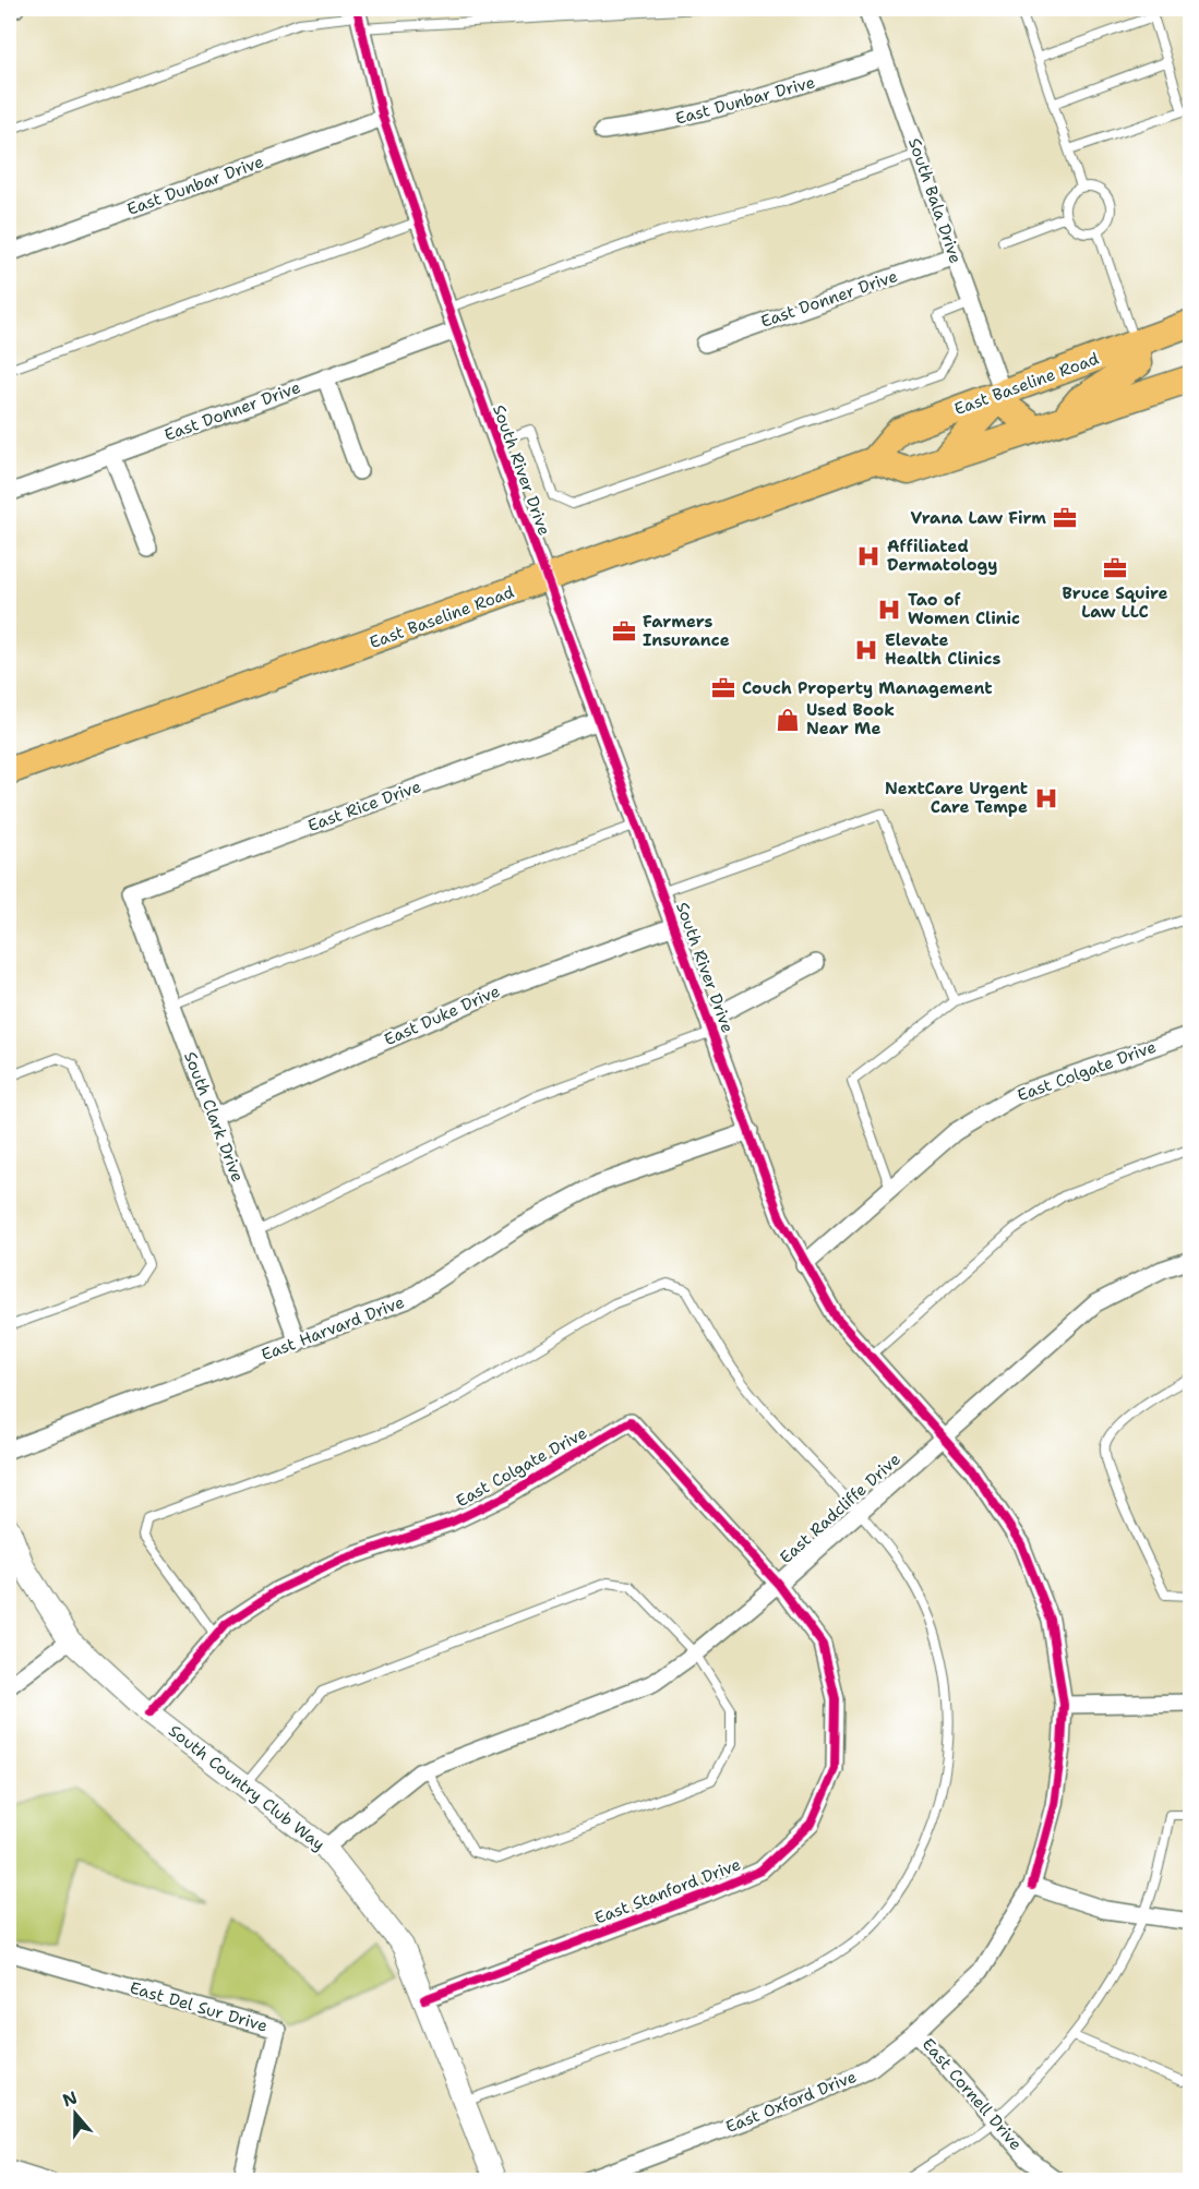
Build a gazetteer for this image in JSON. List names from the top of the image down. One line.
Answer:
{"streets":{"main road":["East Baseline Road"],"street":["East Dunbar Drive","South Bala Drive","East Donner Drive","South River Drive","East Rice Drive","East Duke Drive","East Colgate Drive","South Clark Drive","East Harvard Drive","East Radcliffe Drive","South Country Club Way","East Stanford Drive","East Del Sur Drive","East Cornell Drive","East Oxford Drive"]},"crossings":[["East Dunbar Drive","South Bala Drive"],["East Dunbar Drive","South River Drive"],["South Bala Drive","East Donner Drive"],["South Bala Drive","East Baseline Road"],["East Donner Drive","South River Drive"],["East Baseline Road","South River Drive"],["South River Drive","East Rice Drive"],["South River Drive","East Duke Drive"],["South River Drive","East Colgate Drive"],["South River Drive","East Harvard Drive"],["South River Drive","East Radcliffe Drive"],["South River Drive","East Oxford Drive"],["East Rice Drive","South Clark Drive"],["East Duke Drive","South Clark Drive"],["East Colgate Drive","East Radcliffe Drive"],["East Colgate Drive","South Country Club Way"],["East Colgate Drive","East Stanford Drive"],["South Clark Drive","East Harvard Drive"],["East Radcliffe Drive","South Country Club Way"],["East Radcliffe Drive","East Stanford Drive"],["South Country Club Way","East Stanford Drive"],["East Cornell Drive","East Oxford Drive"]],"places":{"office":["Vrana Law Firm","Bruce Squire Law LLC","Farmers Insurance","Couch Property Management"],"hospital":["Affiliated Dermatology","Tao of Women Clinic","Elevate Health Clinics","NextCare Urgent Care Tempe"],"shop":["Used Book Near Me"]},"north":"top"}
